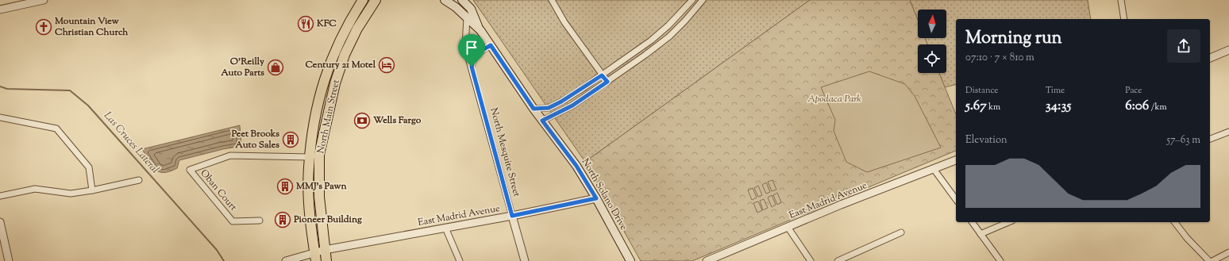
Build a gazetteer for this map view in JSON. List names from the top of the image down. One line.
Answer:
{"streets":{"main road":["North Main Street","North Solano Drive"],"street":["North Mesquite Street","Oban Court","East Madrid Avenue"]},"crossings":[["North Main Street","Oban Court"],["North Main Street","East Madrid Avenue"],["North Mesquite Street","North Solano Drive"],["North Mesquite Street","East Madrid Avenue"],["North Solano Drive","East Madrid Avenue"]],"water":["Las Cruces Lateral"],"parks":["Apodaca Park"],"places":{"restaurant":["KFC"],"church":["Mountain View Christian Church"],"hotel":["Century 21 Motel"],"shop":["O'Reilly Auto Parts"],"bank":["Wells Fargo"],"building":["Peet Brooks Auto Sales","MMJ's Pawn","Pioneer Building"]},"north":"top","page":{"heading":["Morning run","07:10 · 7 × 810 m"],"stats":[["Distance","5.67 km"],["Time","34:35"],["Pace","6:06 /km"]],"chart":["Elevation","57–63 m"]}}
